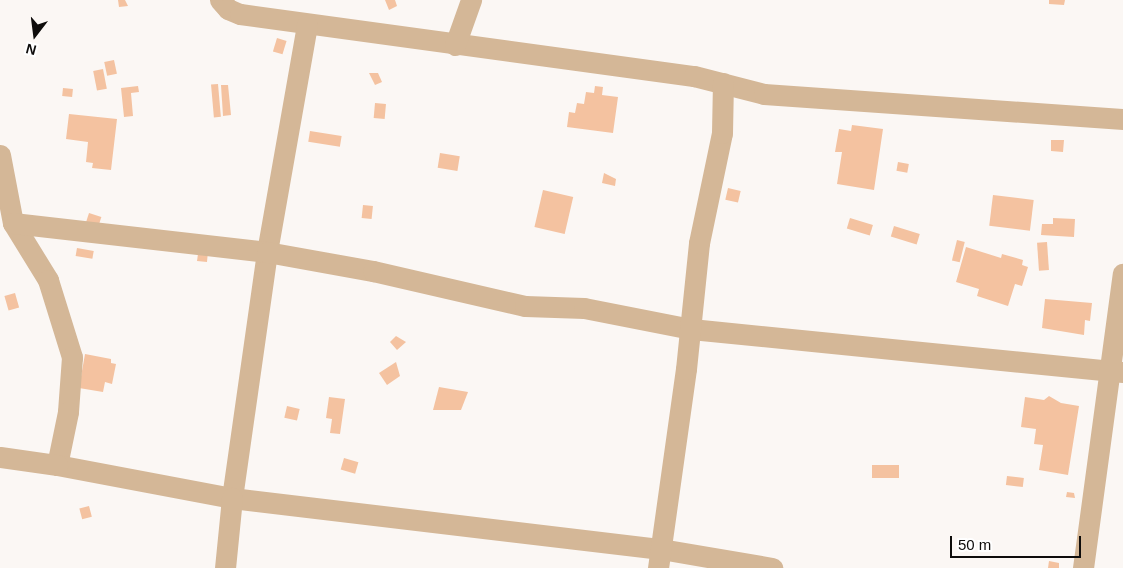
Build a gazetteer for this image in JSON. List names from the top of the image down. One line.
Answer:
{"scale_bar":"50 m","north":"bottom"}
